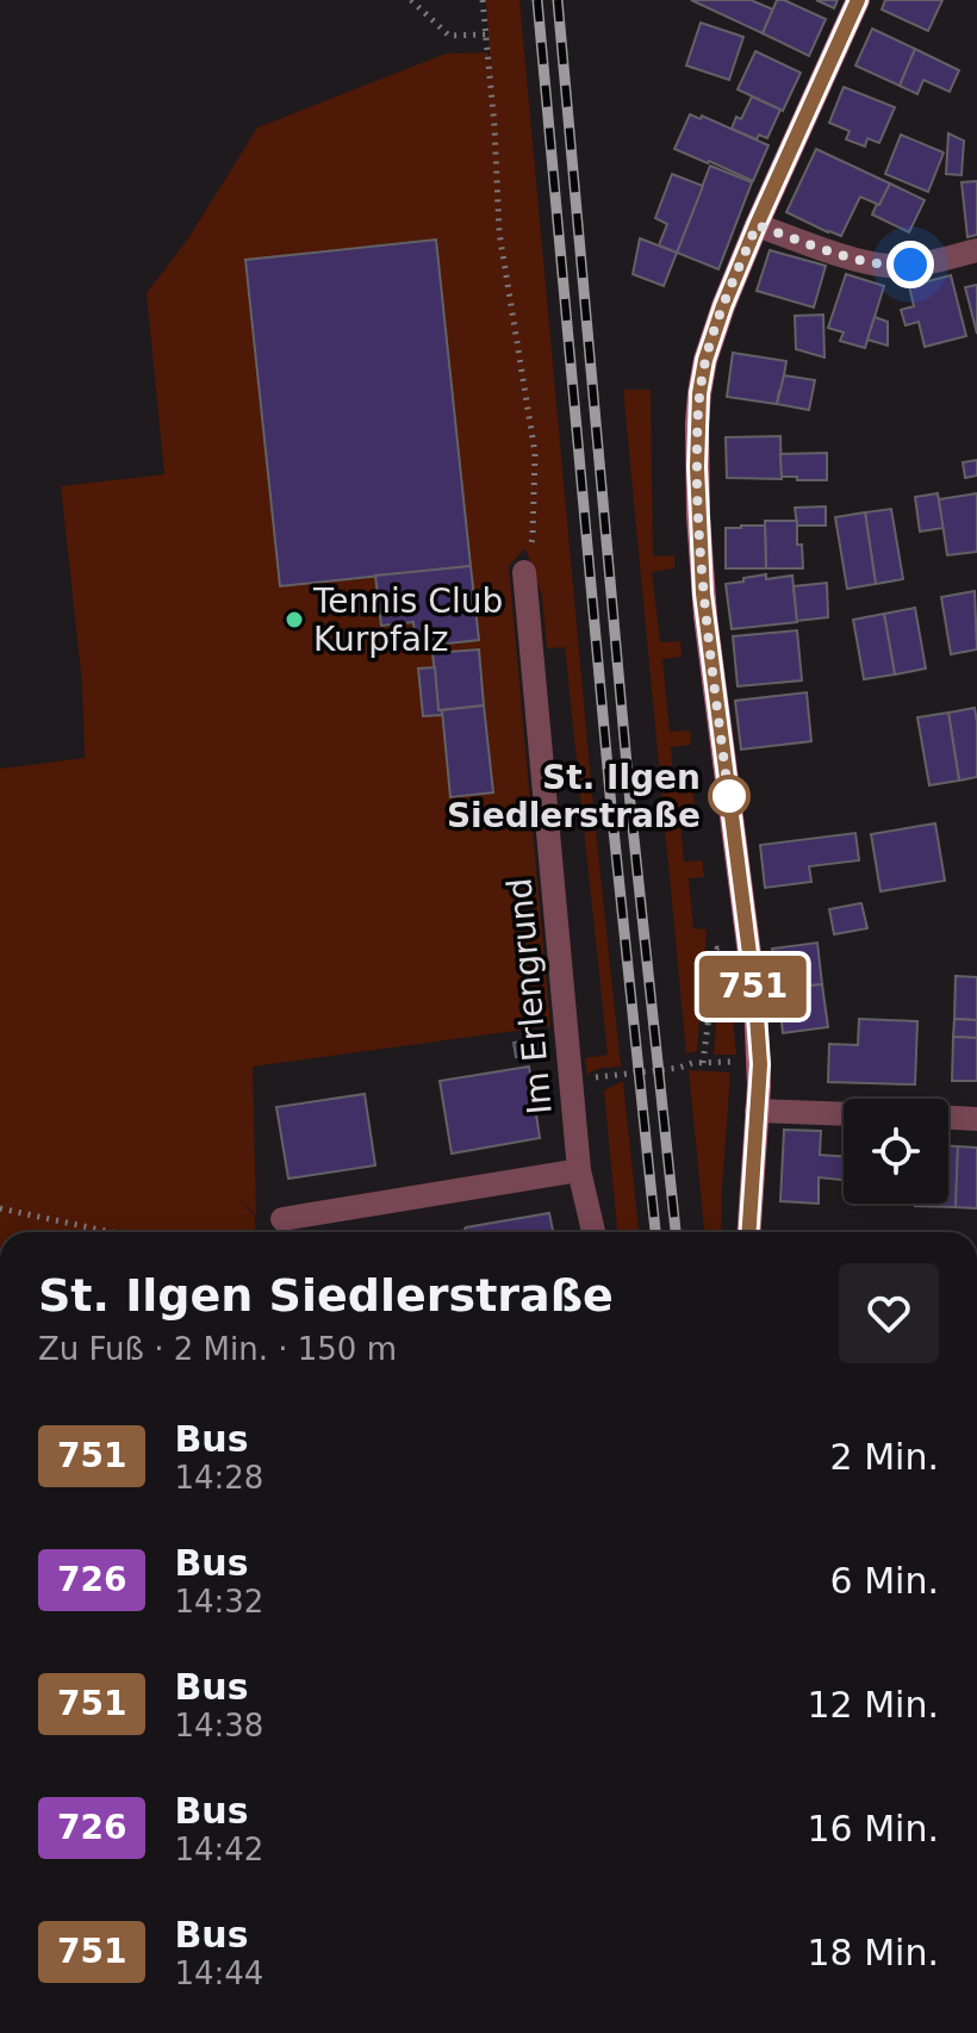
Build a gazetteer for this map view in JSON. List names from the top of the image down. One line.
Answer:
{"streets":{"street":["Im Erlengrund"]},"places":["Tennis Club Kurpfalz","St. Ilgen Siedlerstraße"],"lines":["bus line 751"],"page":{"on_map":"751","heading":["St. Ilgen Siedlerstraße","Zu Fuß · 2 Min. · 150 m"],"list":[{"mark":"751","name":"Bus","note":"14:28","value":"2 Min."},{"mark":"726","name":"Bus","note":"14:32","value":"6 Min."},{"mark":"751","name":"Bus","note":"14:38","value":"12 Min."},{"mark":"726","name":"Bus","note":"14:42","value":"16 Min."},{"mark":"751","name":"Bus","note":"14:44","value":"18 Min."}]}}
